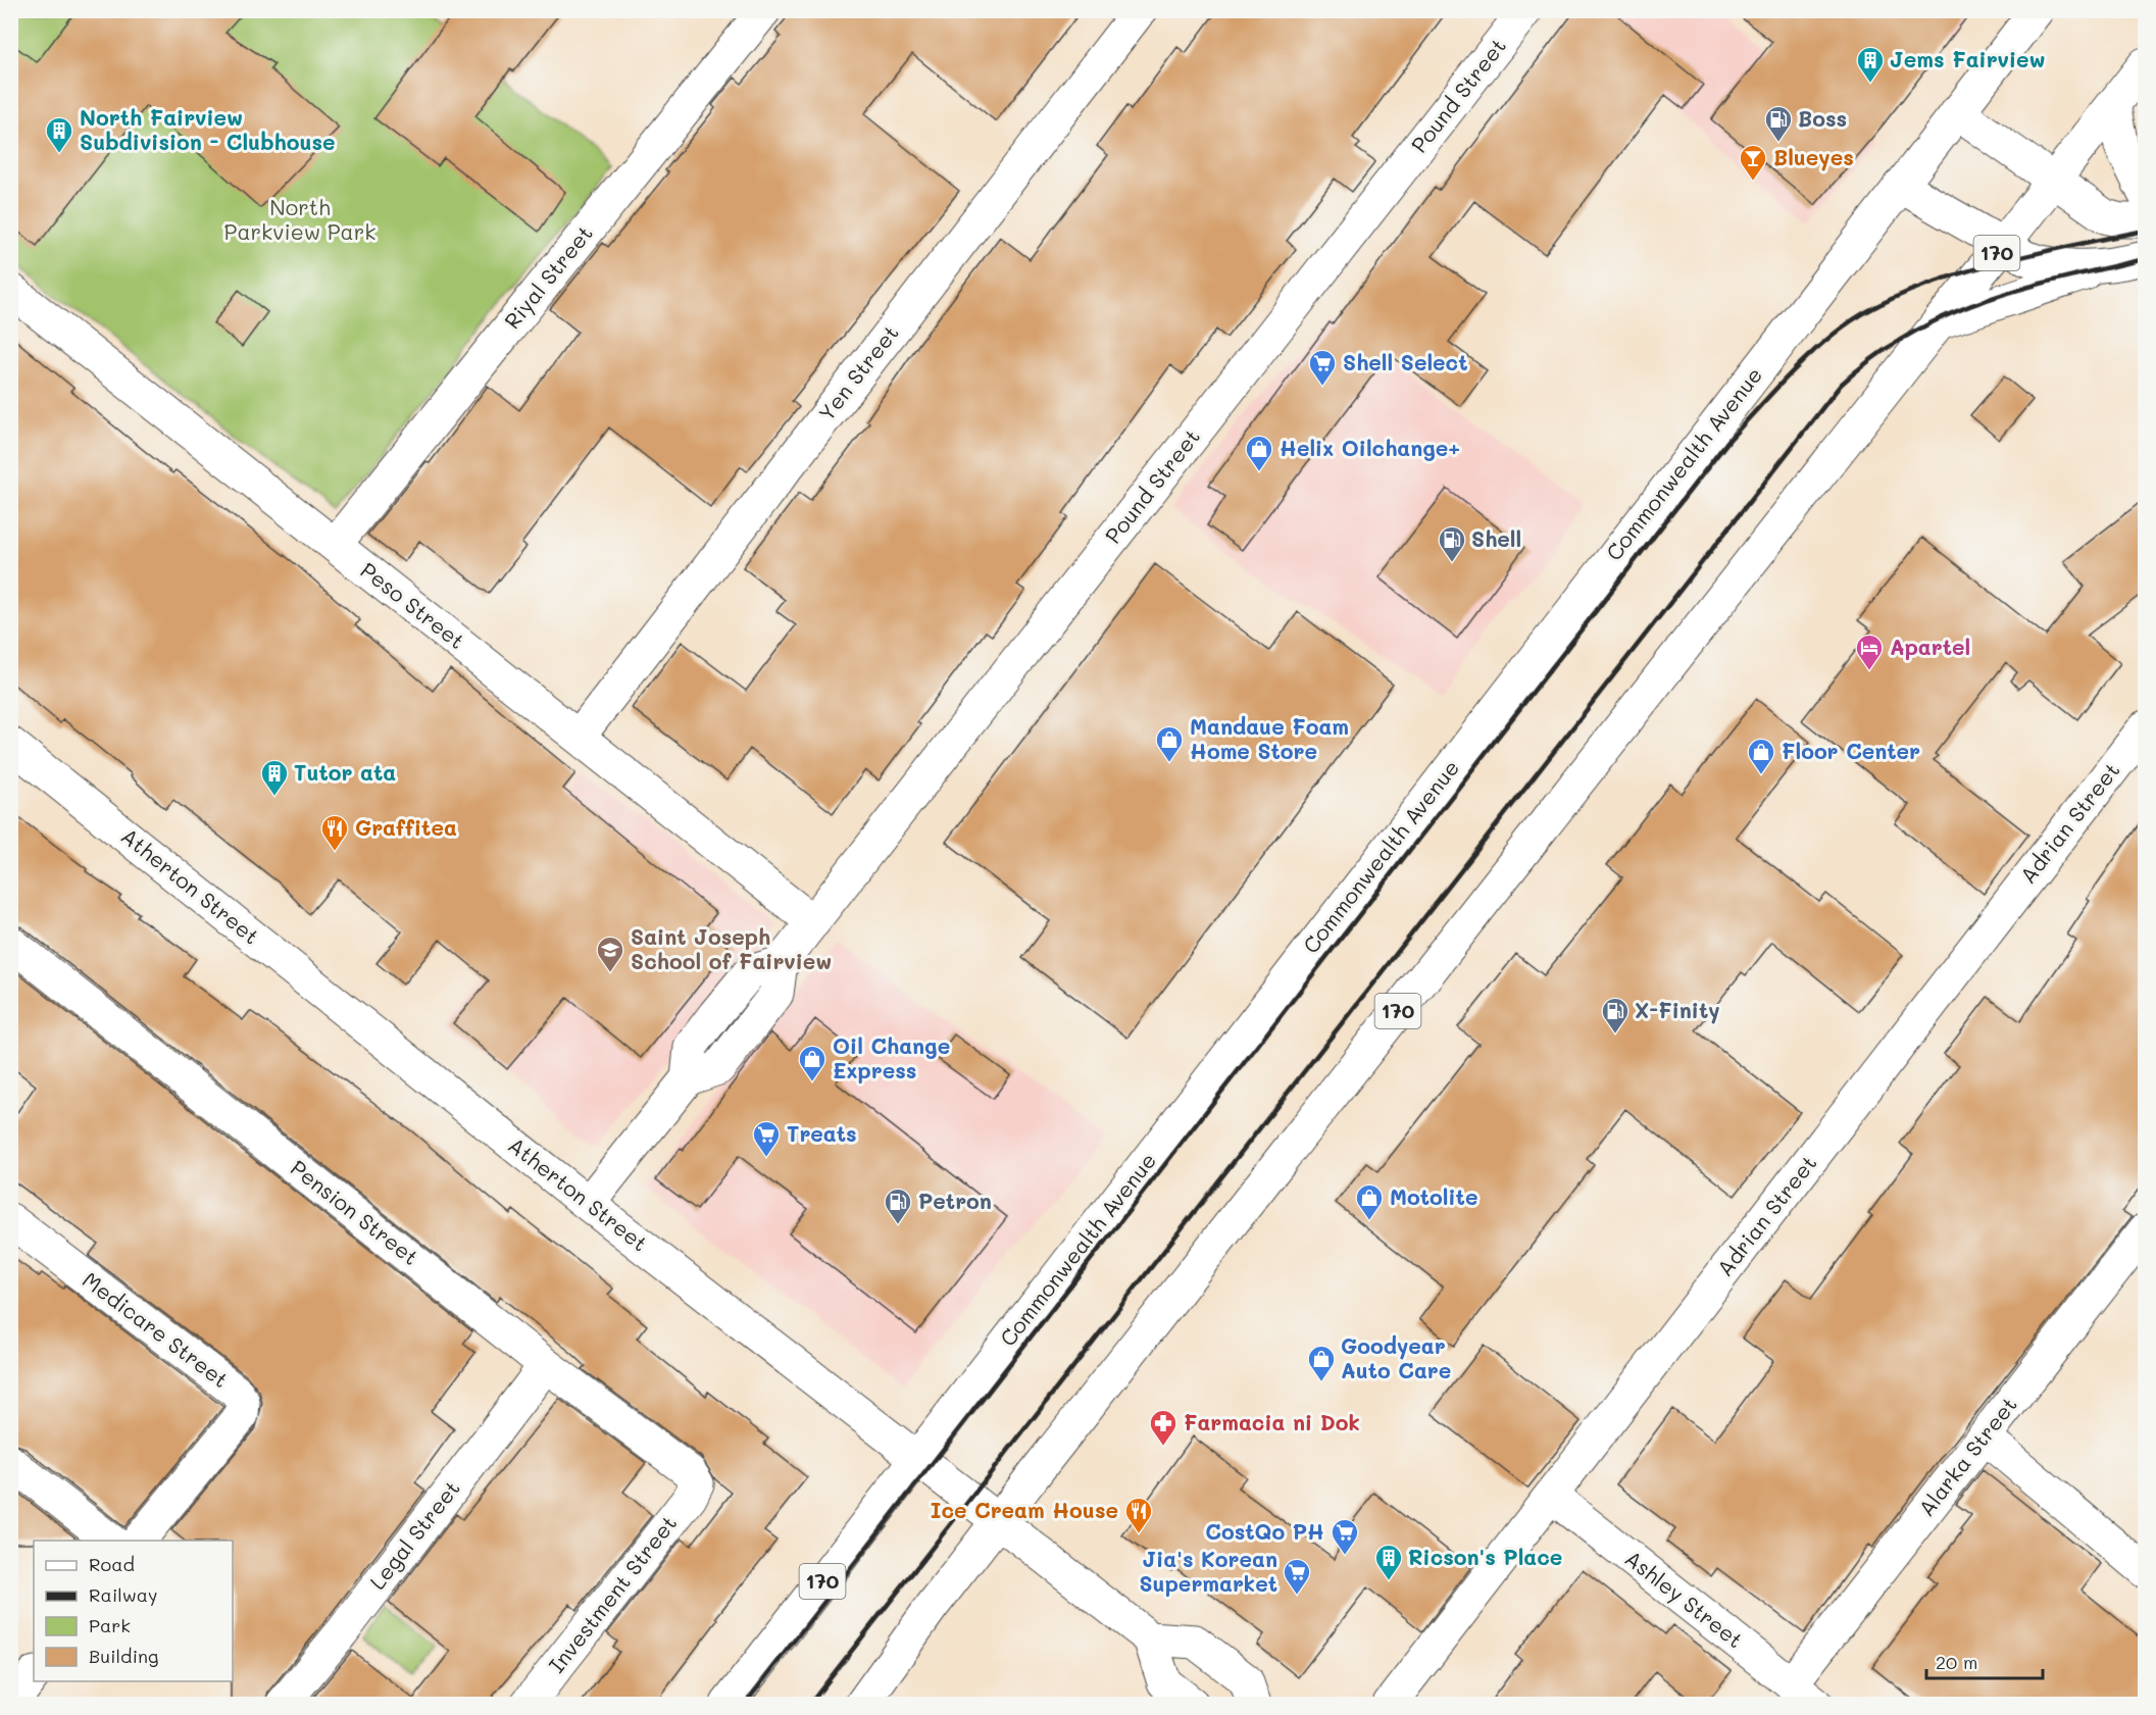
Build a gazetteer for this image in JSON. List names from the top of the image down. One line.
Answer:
{"streets":{"street":["Pound Street","170","Riyal Street","Yen Street","Commonwealth Avenue","Peso Street","Adrian Street","Atherton Street","Pension Street","Medicare Street","Alarka Street","Legal Street","Investment Street","Ashley Street"]},"crossings":[["Pound Street","Peso Street"],["Pound Street","Atherton Street"],["170","Atherton Street"],["Riyal Street","Peso Street"],["Yen Street","Peso Street"],["Commonwealth Avenue","Atherton Street"],["Adrian Street","Ashley Street"],["Pension Street","Legal Street"],["Pension Street","Investment Street"],["Alarka Street","Ashley Street"]],"parks":["North Parkview Park"],"places":{"building":["Jems Fairview","North Fairview Subdivision - Clubhouse","Tutor ata","Ricson's Place"],"fuel station":["Boss","Shell","X-Finity","Petron"],"bar":["Blueyes"],"supermarket":["Shell Select","Treats","CostQo PH","Jia's Korean Supermarket"],"shop":["Helix Oilchange+","Mandaue Foam Home Store","Floor Center","Oil Change Express","Motolite","Goodyear Auto Care"],"hotel":["Apartel"],"restaurant":["Graffitea","Ice Cream House"],"school or university":["Saint Joseph School of Fairview"],"pharmacy":["Farmacia ni Dok"]},"legend":["Road","Railway","Park","Building"],"scale_bar":"20 m"}
